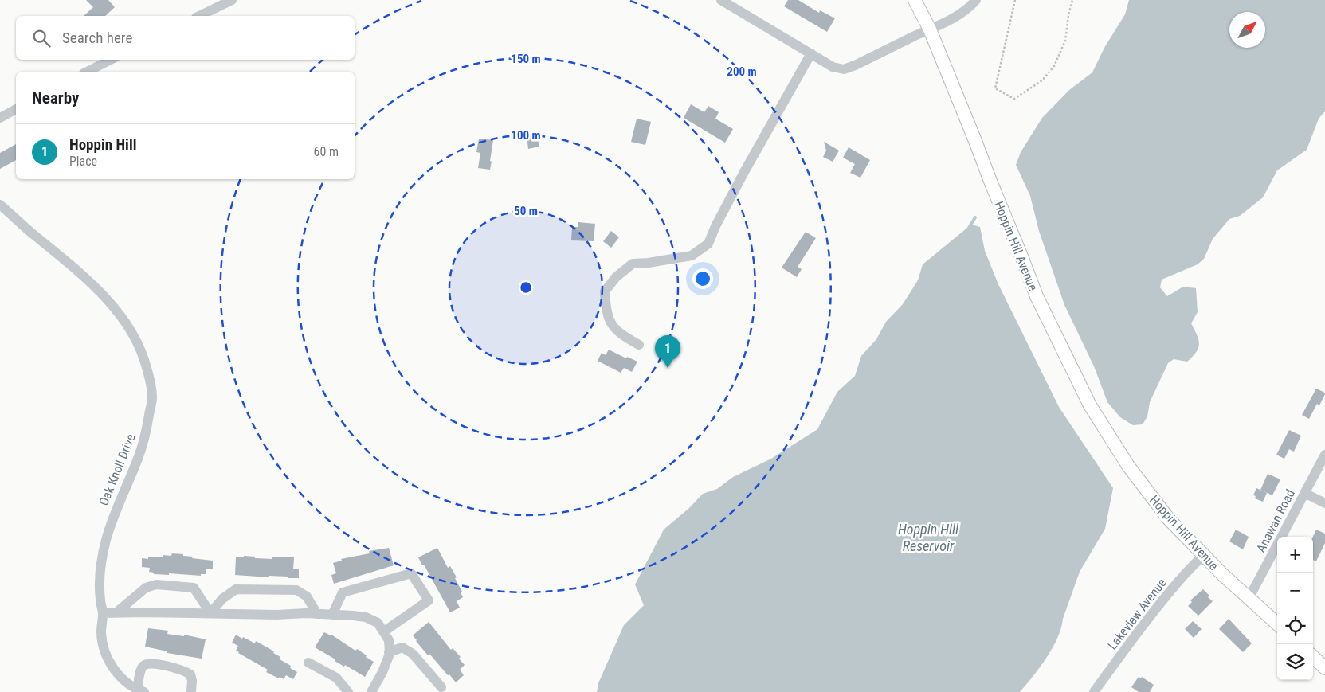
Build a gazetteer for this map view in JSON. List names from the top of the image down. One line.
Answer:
{"streets":{"main road":["Hoppin Hill Avenue"],"street":["Oak Knoll Drive","Anawan Road","Lakeview Avenue"]},"crossings":[["Hoppin Hill Avenue","Anawan Road"],["Hoppin Hill Avenue","Lakeview Avenue"]],"water":["Hoppin Hill Reservoir"],"north":"top right","page":{"search":"Search here","heading":"Nearby","list":[{"mark":"1","name":"Hoppin Hill","note":"Place","value":"60 m"}],"pins":"1","map_buttons":["+","−"]},"rings":["150 m","200 m","100 m","50 m"]}
